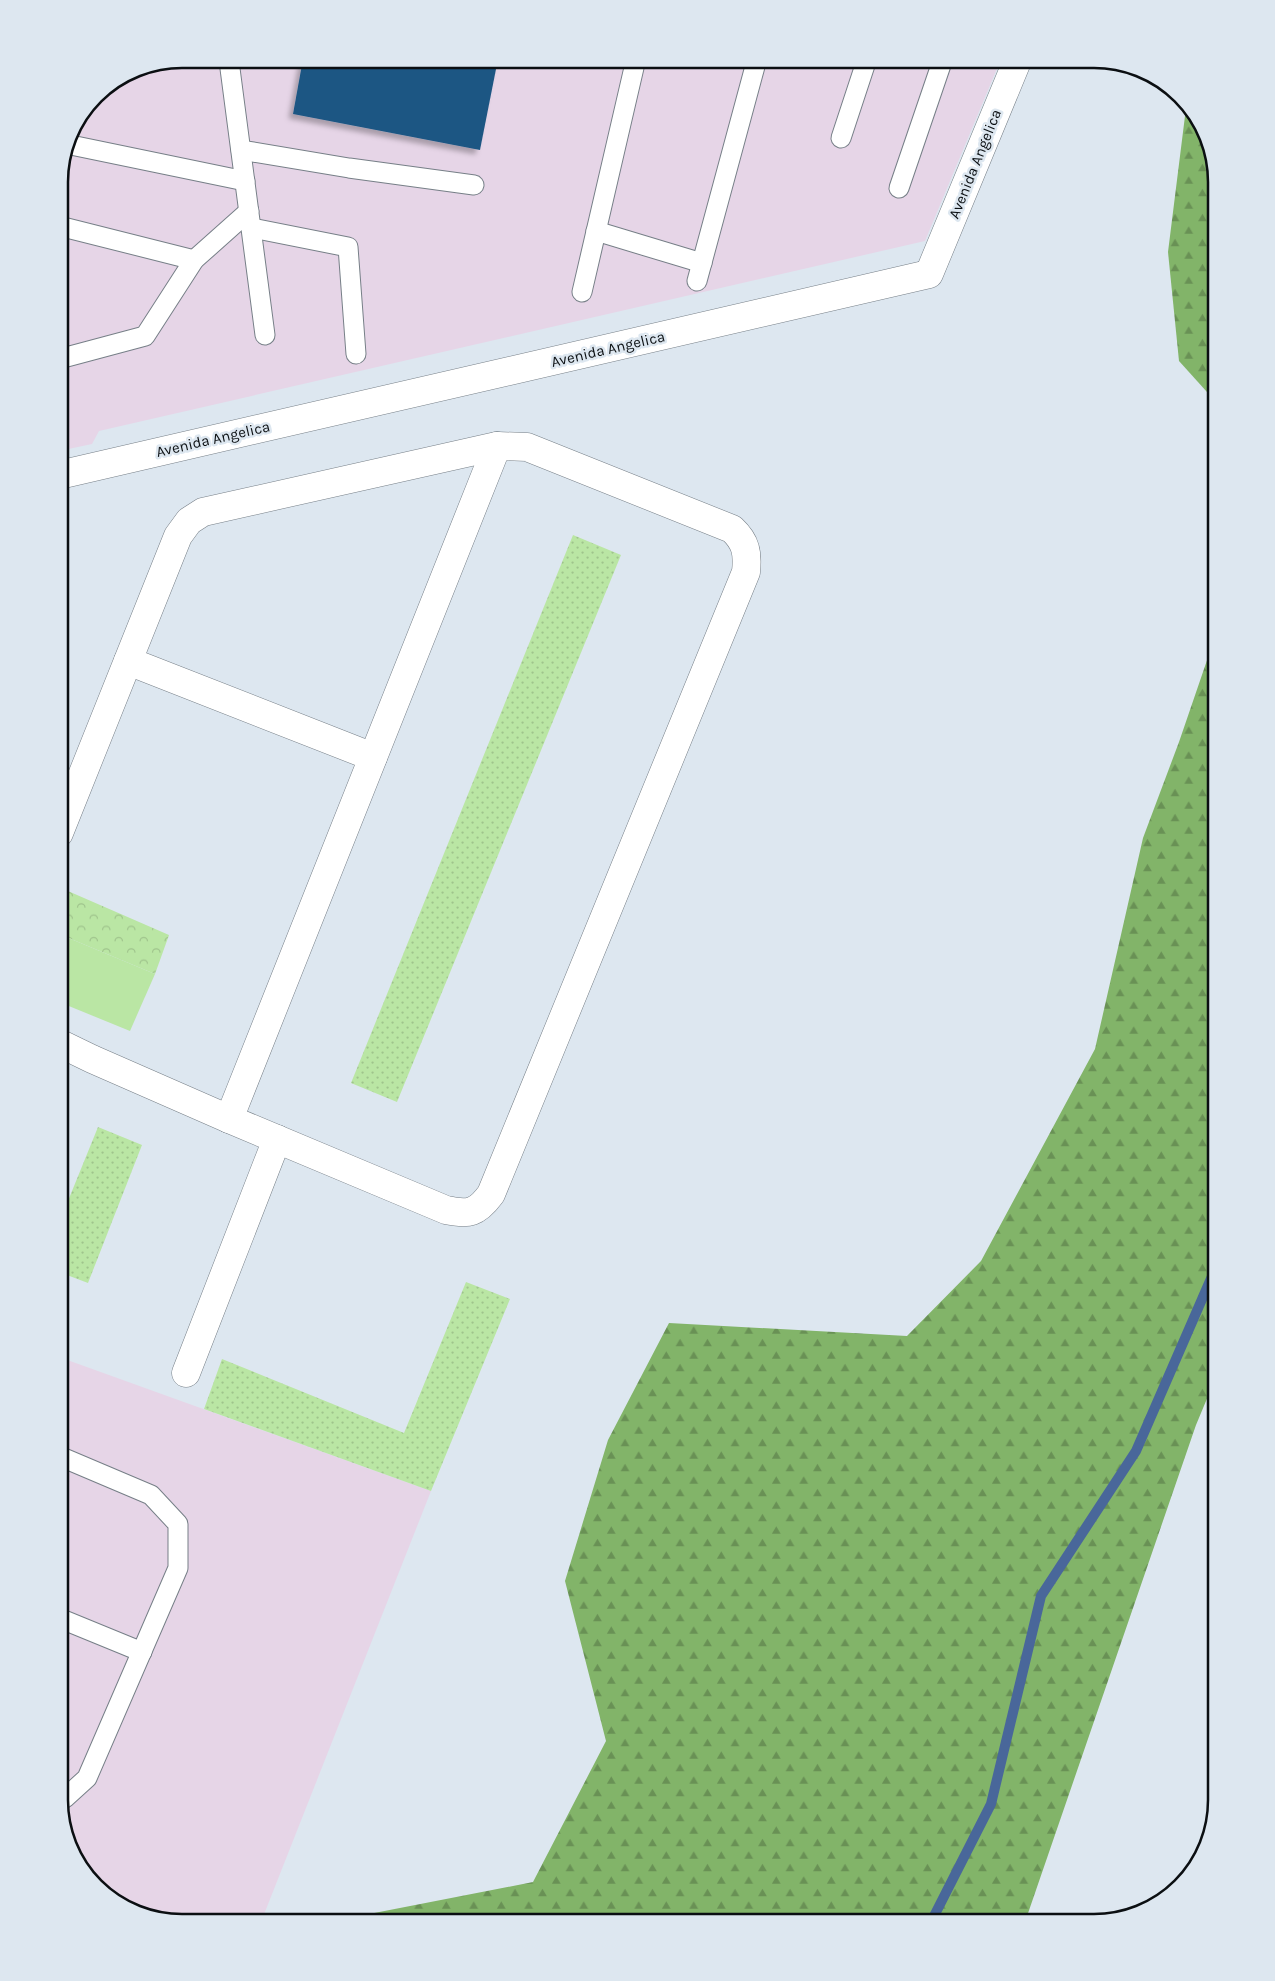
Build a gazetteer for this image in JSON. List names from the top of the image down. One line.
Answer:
{"streets":{"street":["Avenida Angelica"]}}
